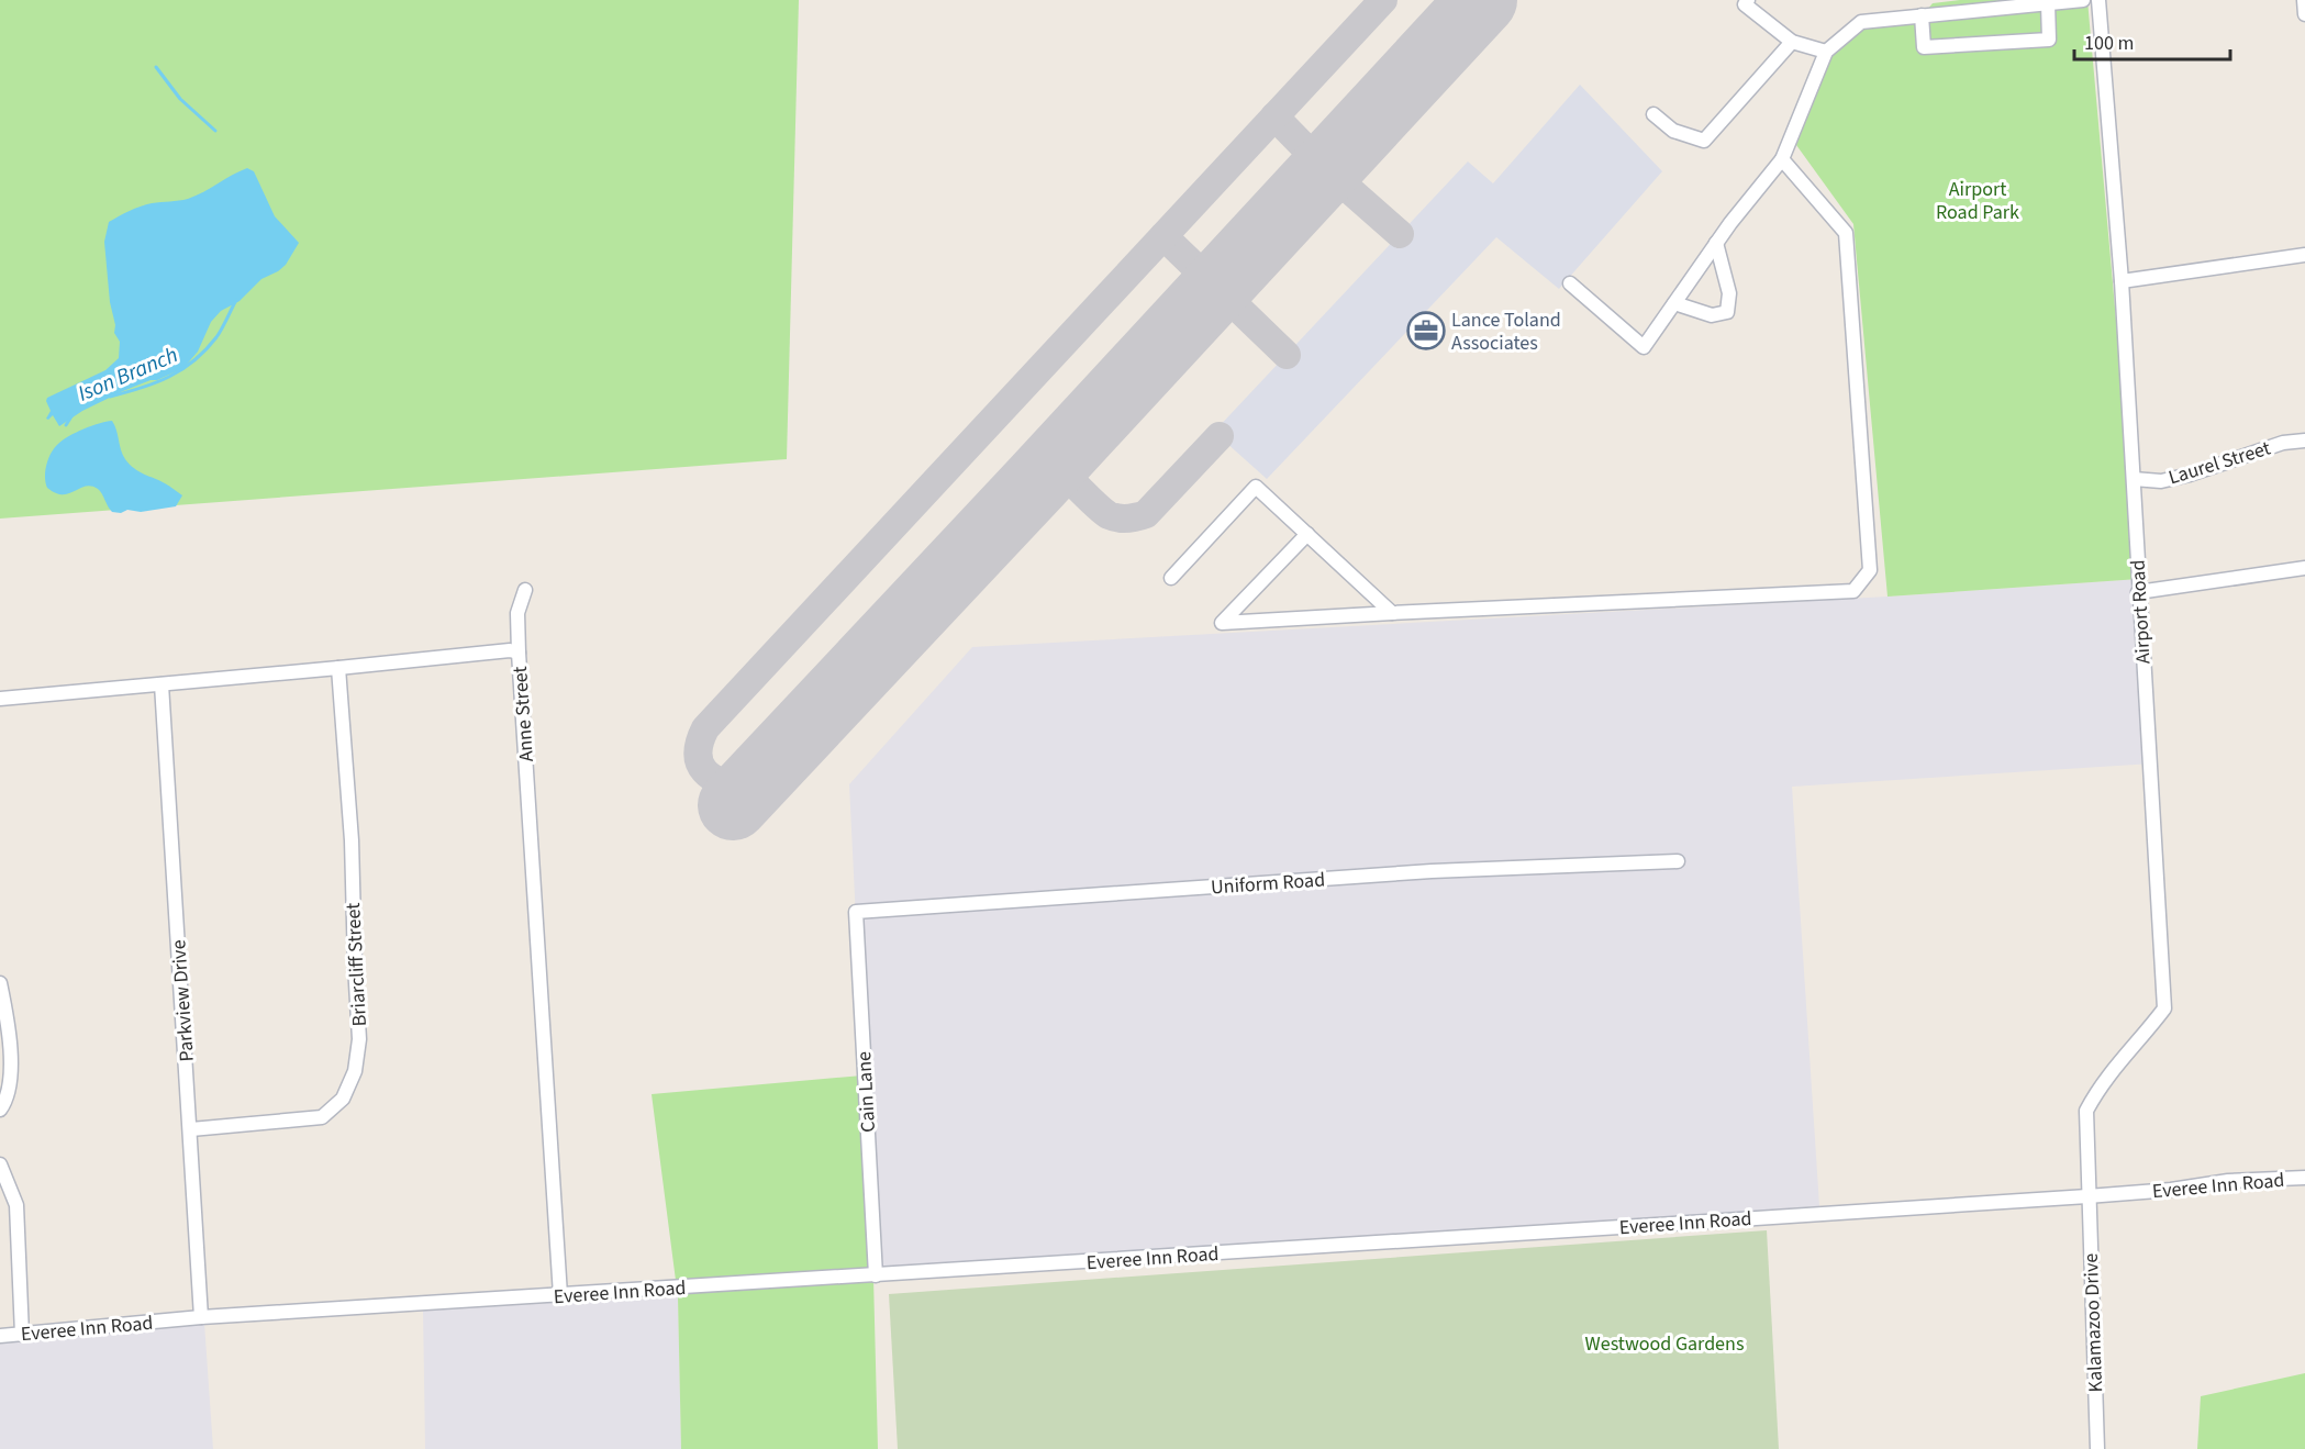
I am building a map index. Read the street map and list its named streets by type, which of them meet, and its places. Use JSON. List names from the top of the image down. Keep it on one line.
{"streets":{"street":["Laurel Street","Airport Road","Anne Street","Uniform Road","Briarcliff Street","Parkview Drive","Cain Lane","Everee Inn Road","Kalamazoo Drive"]},"crossings":[["Laurel Street","Airport Road"],["Airport Road","Everee Inn Road"],["Airport Road","Kalamazoo Drive"],["Anne Street","Briarcliff Street"],["Anne Street","Parkview Drive"],["Anne Street","Everee Inn Road"],["Uniform Road","Cain Lane"],["Briarcliff Street","Parkview Drive"],["Parkview Drive","Everee Inn Road"],["Cain Lane","Everee Inn Road"],["Everee Inn Road","Kalamazoo Drive"]],"water":["Ison Branch"],"parks":["Airport Road Park","Westwood Gardens"],"places":{"office":["Lance Toland Associates"]},"scale_bar":"100 m"}
